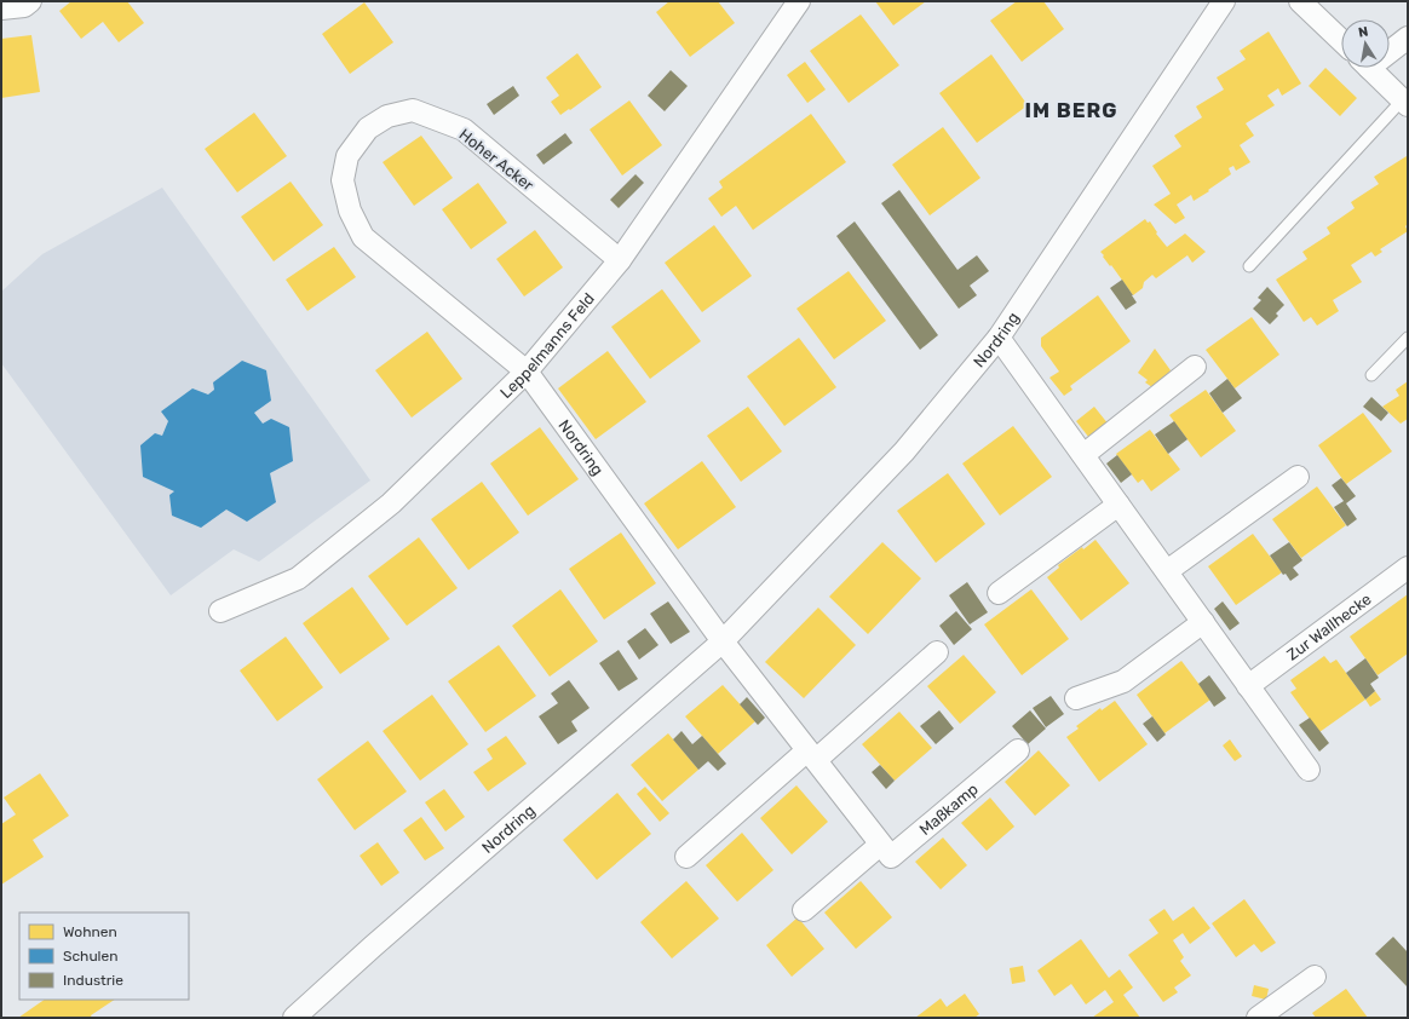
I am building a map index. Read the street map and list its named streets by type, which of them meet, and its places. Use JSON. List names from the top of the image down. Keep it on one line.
{"streets":{"street":["Hoher Acker","Nordring","Leppelmanns Feld","Zur Wallhecke","Maßkamp"]},"crossings":[["Hoher Acker","Nordring"],["Hoher Acker","Leppelmanns Feld"],["Nordring","Leppelmanns Feld"]],"districts":["IM BERG"],"legend":["Wohnen","Schulen","Industrie"],"north":"top"}
